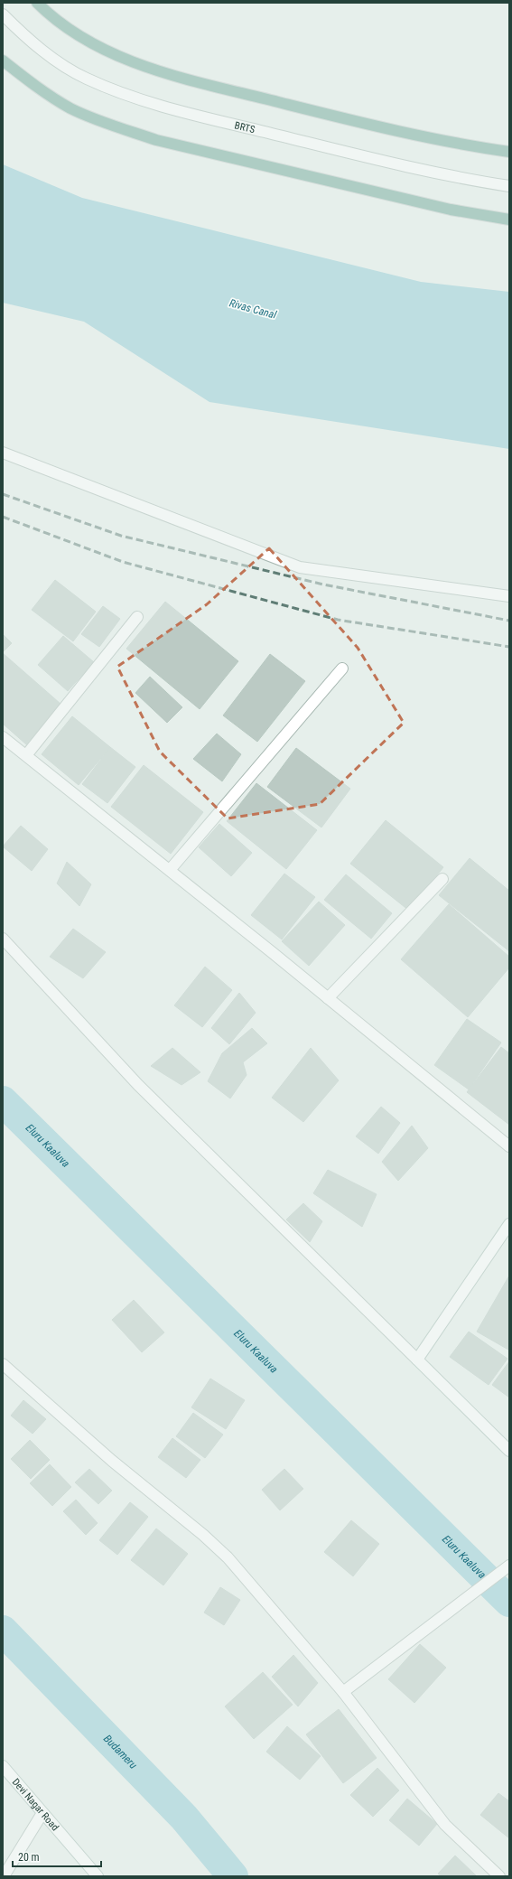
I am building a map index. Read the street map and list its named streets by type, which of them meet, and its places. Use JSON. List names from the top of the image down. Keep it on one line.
{"streets":{"street":["BRTS","Devi Nagar Road"]},"water":["Rivas Canal","Eluru Kaaluva","Budameru"],"scale_bar":"20 m"}
